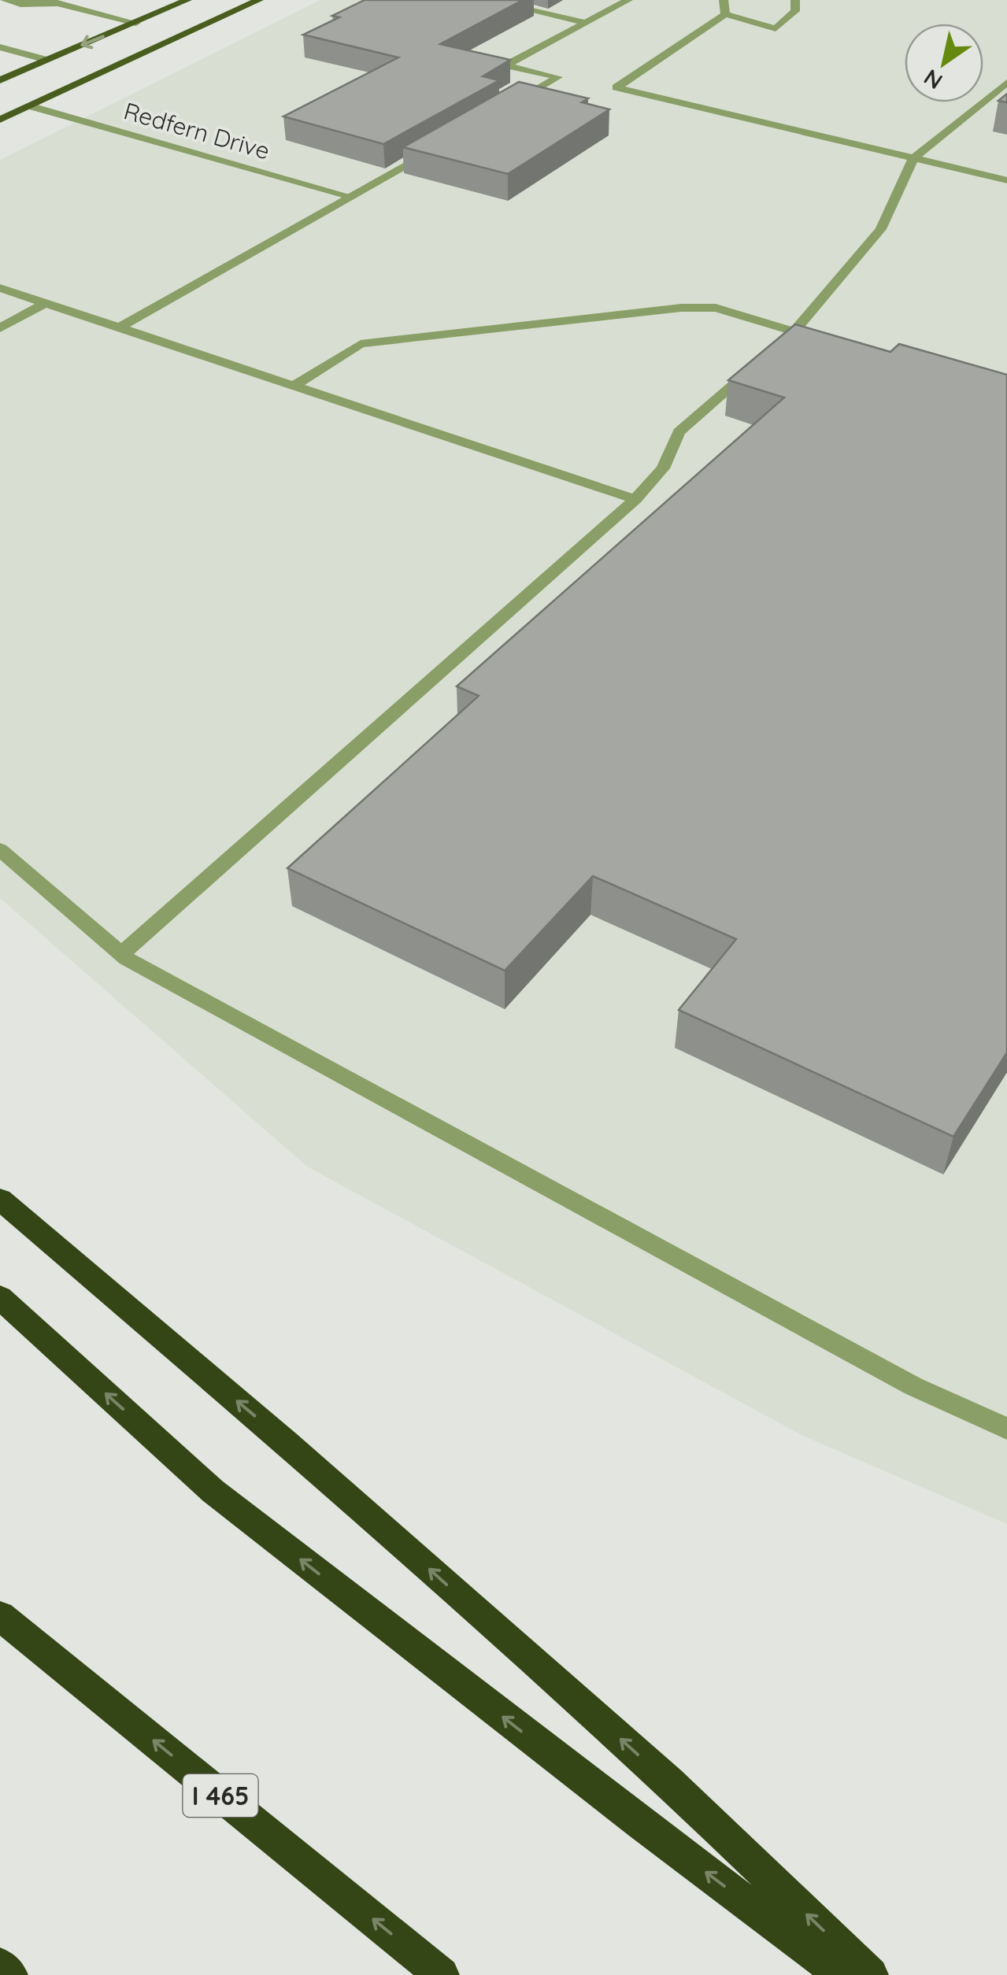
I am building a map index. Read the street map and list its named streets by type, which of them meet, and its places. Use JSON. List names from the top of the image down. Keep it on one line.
{"streets":{"highway":["I 465"],"street":["Redfern Drive"]},"north":"bottom left"}
